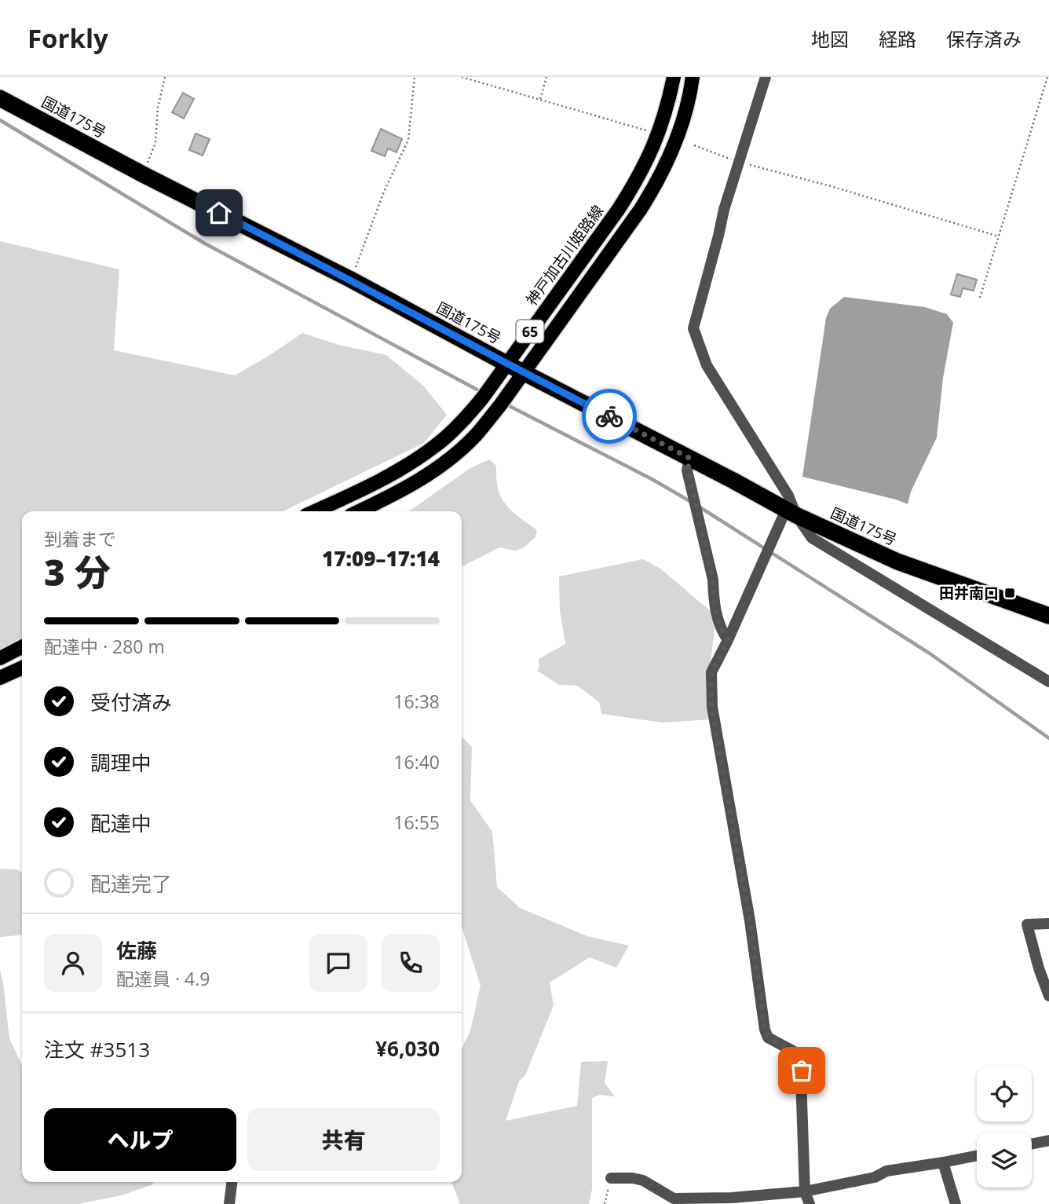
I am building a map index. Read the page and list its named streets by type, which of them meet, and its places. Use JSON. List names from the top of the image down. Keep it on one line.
{"streets":{"highway":["国道175号"],"main road":["神戸加古川姫路線","65"]},"crossings":[["国道175号","神戸加古川姫路線"],["国道175号","65"]],"places":{"transit":["田井南口"]},"page":{"header":"Forkly","nav":["地図","経路","保存済み"],"heading":["3 分","到着まで","17:09–17:14"],"panel":["佐藤","配達員 · 4.9","注文 #3513","¥6,030"],"bar":"配達中 · 280 m","list":[["受付済み","16:38"],["調理中","16:40"],["配達中","16:55"],"配達完了"],"buttons":["ヘルプ","共有"]}}
